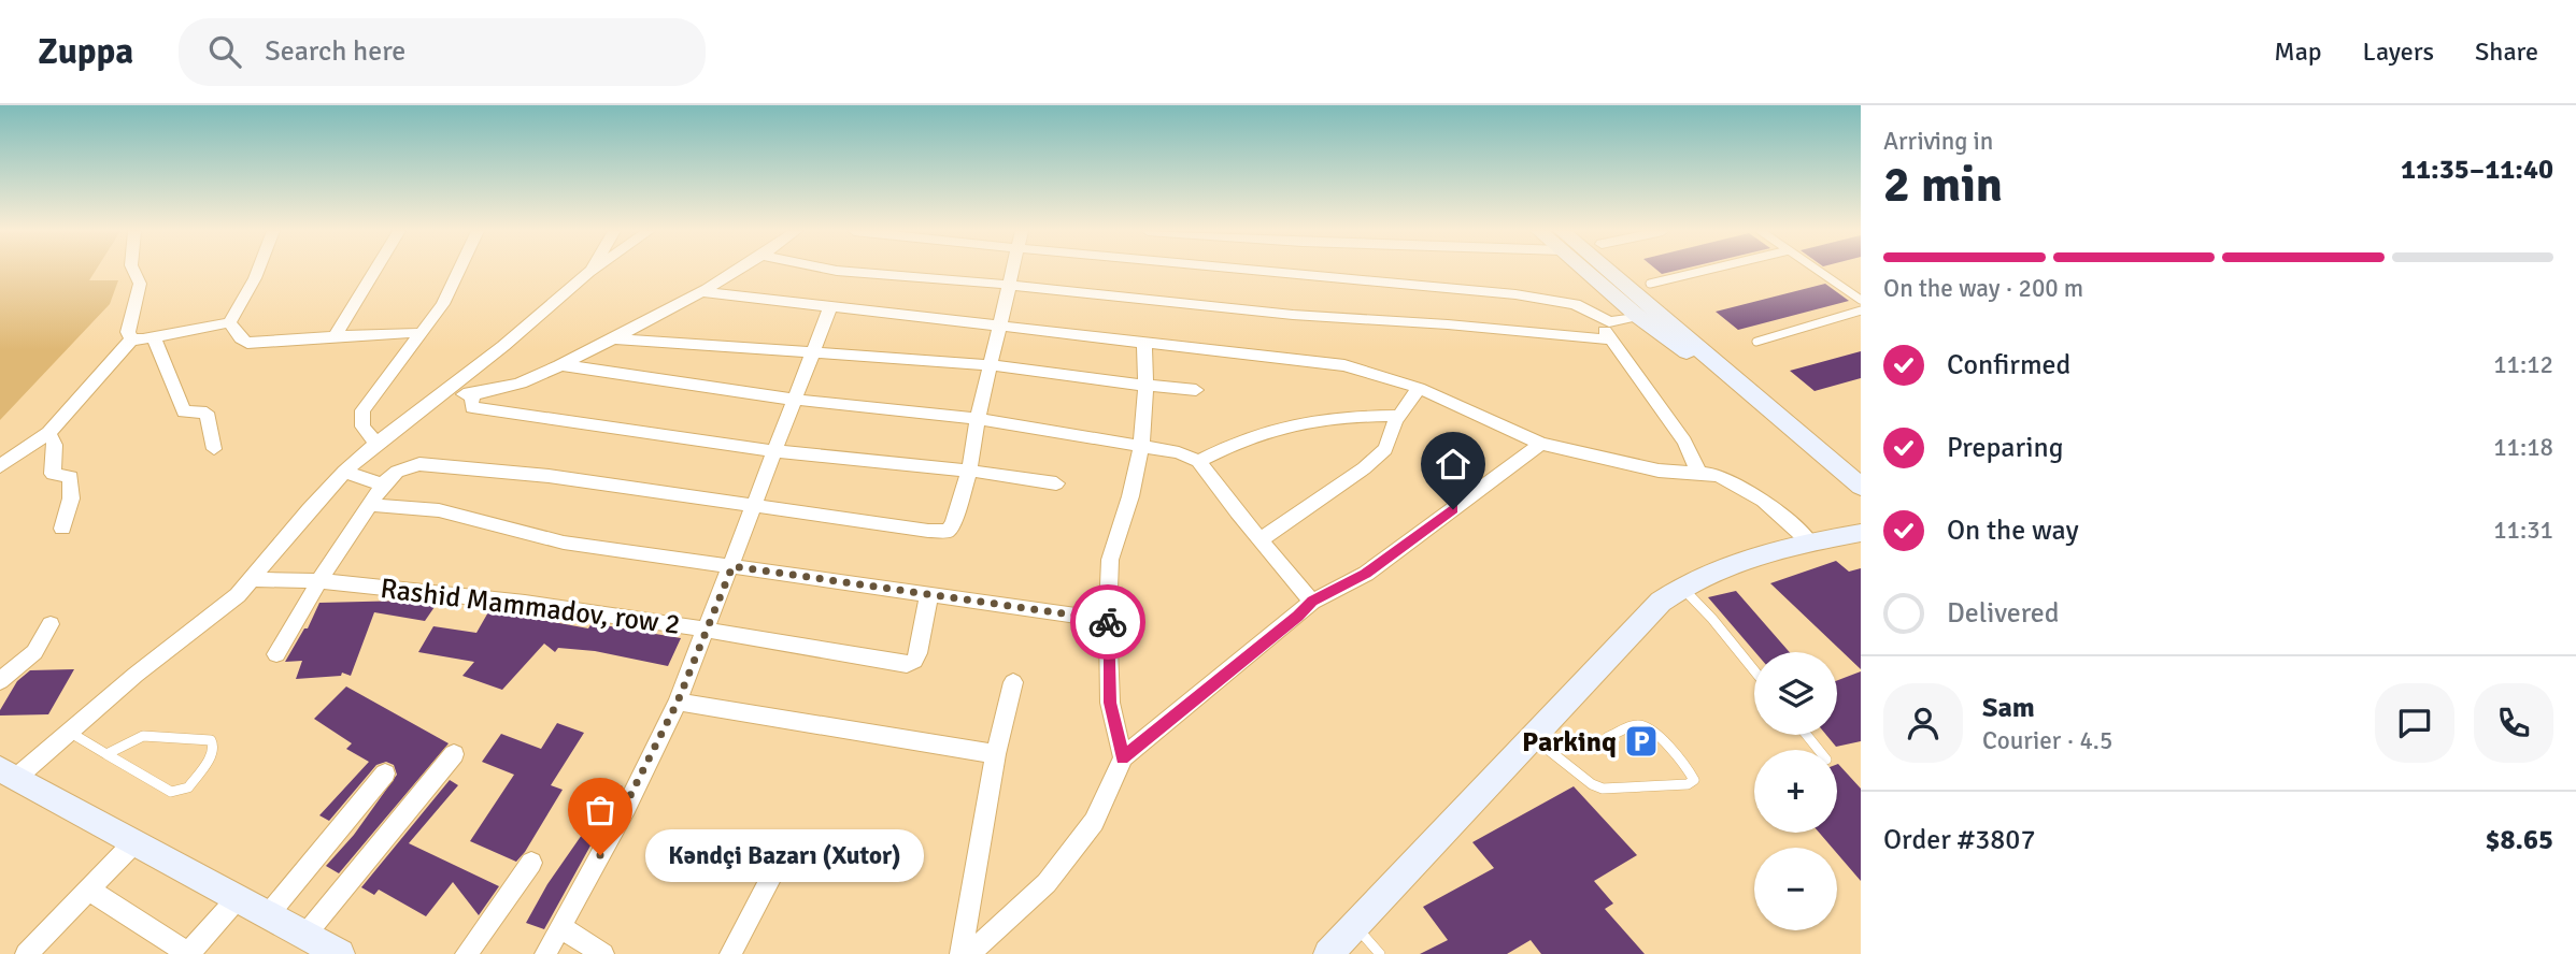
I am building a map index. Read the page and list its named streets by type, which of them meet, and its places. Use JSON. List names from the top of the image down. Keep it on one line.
{"streets":{"street":["Rashid Mammadov, row 2"]},"places":{"parking":["Parkinq"],"other":["Kəndçi Bazarı (Xutor)"]},"page":{"header":"Zuppa","search":"Search here","nav":["Map","Layers","Share"],"heading":["2 min","Arriving in","11:35–11:40"],"panel":["Sam","Courier · 4.5","Order #3807","$8.65"],"bar":"On the way · 200 m","list":[["Confirmed","11:12"],["Preparing","11:18"],["On the way","11:31"],"Delivered"],"map_buttons":["+","−"],"bubble":"Kəndçi Bazarı (Xutor)"}}
